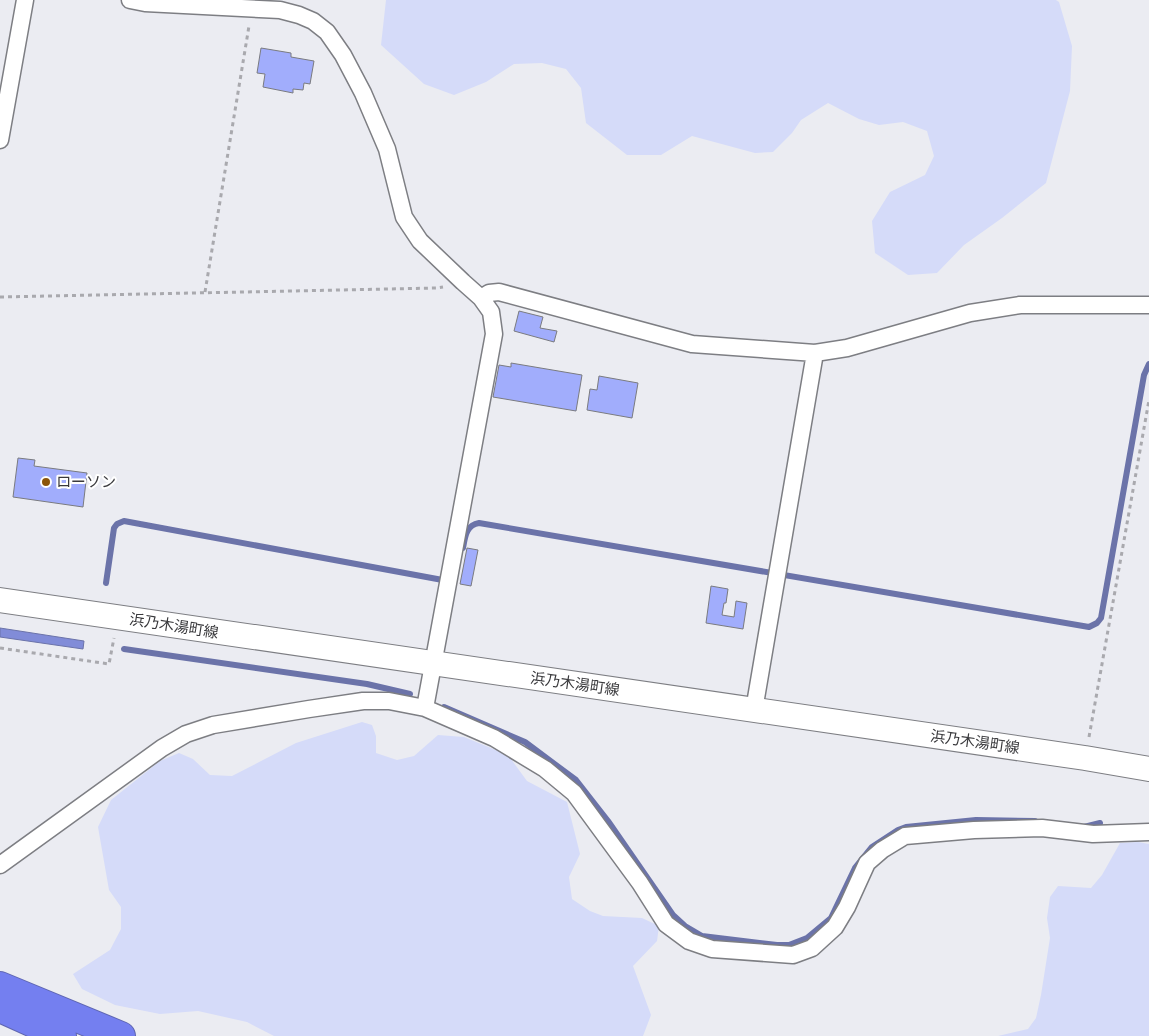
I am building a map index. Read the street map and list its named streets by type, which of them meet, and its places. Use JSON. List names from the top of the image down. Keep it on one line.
{"streets":{"main road":["浜乃木湯町線"]},"places":["ローソン"]}
